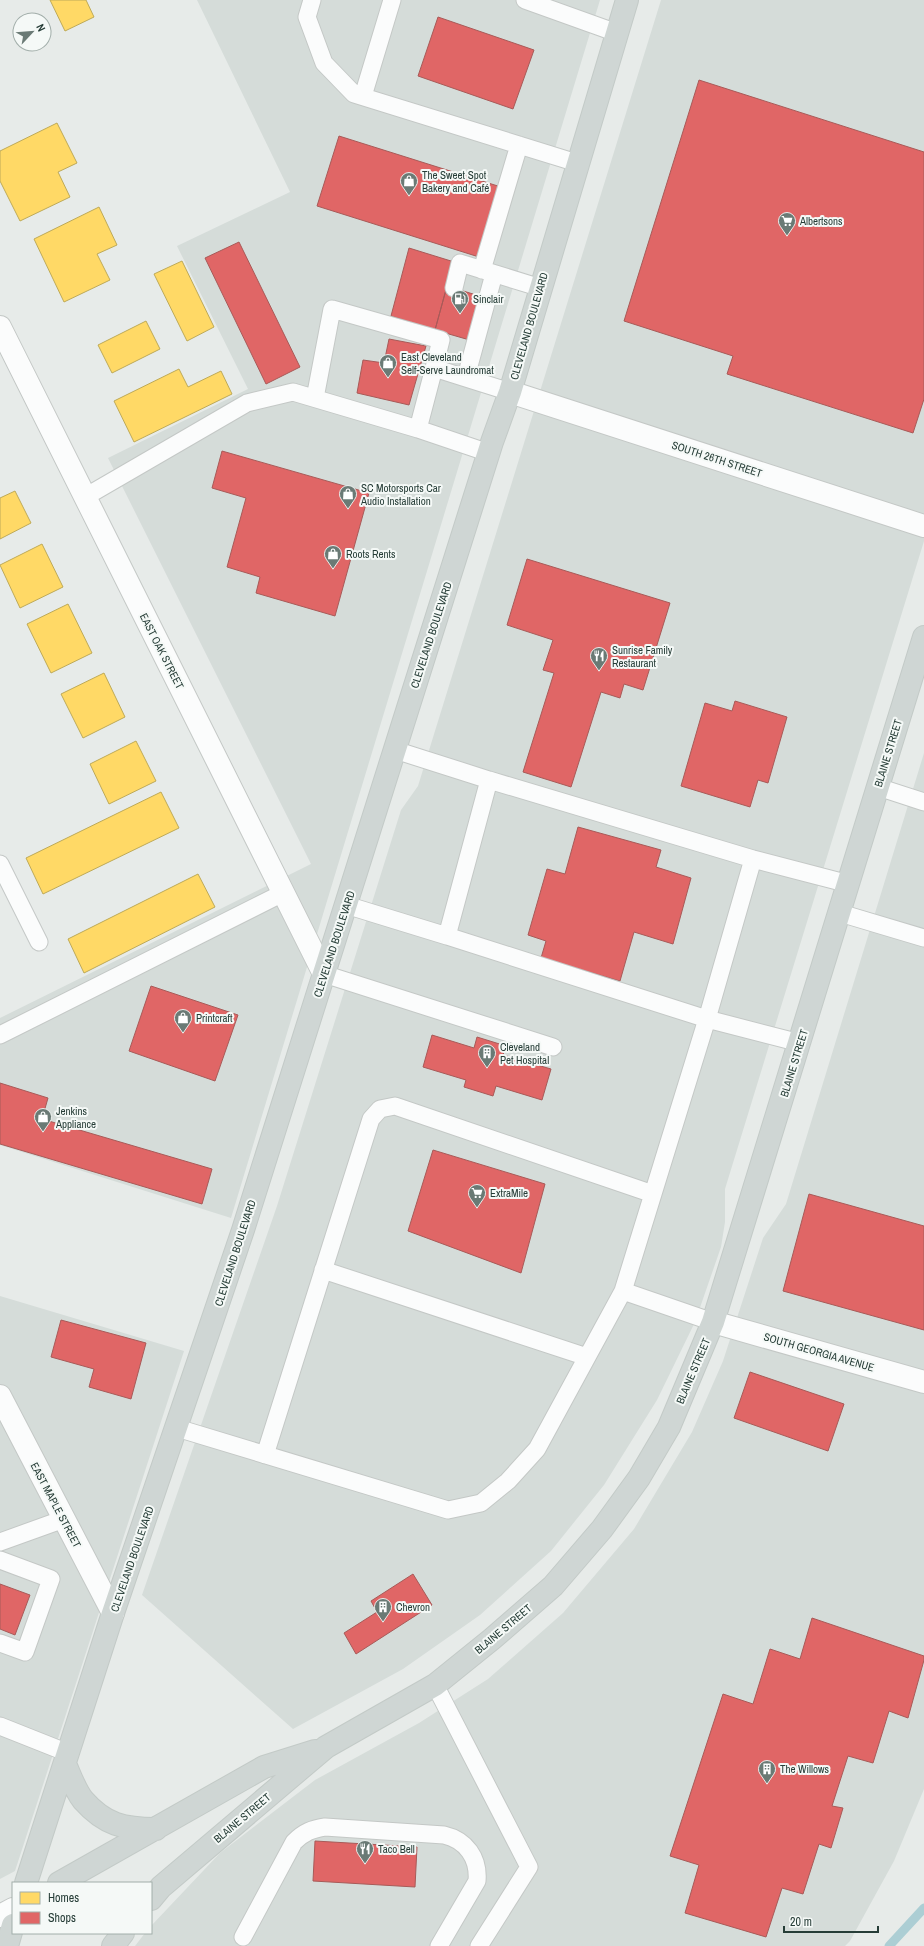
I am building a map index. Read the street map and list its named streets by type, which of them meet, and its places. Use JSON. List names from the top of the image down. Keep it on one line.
{"streets":{"main road":["CLEVELAND BOULEVARD","BLAINE STREET"],"street":["SOUTH 26TH STREET","EAST OAK STREET","SOUTH GEORGIA AVENUE","EAST MAPLE STREET"]},"crossings":[["CLEVELAND BOULEVARD","SOUTH 26TH STREET"],["CLEVELAND BOULEVARD","EAST OAK STREET"],["CLEVELAND BOULEVARD","EAST MAPLE STREET"],["BLAINE STREET","SOUTH GEORGIA AVENUE"]],"places":{"shop":["The Sweet Spot Bakery and Café","East Cleveland Self-Serve Laundromat","SC Motorsports Car Audio Installation","Roots Rents","Printcraft","Jenkins Appliance"],"supermarket":["Albertsons","ExtraMile"],"fuel station":["Sinclair"],"restaurant":["Sunrise Family Restaurant","Taco Bell"],"building":["Cleveland Pet Hospital","Chevron","The Willows"]},"legend":["Homes","Shops"],"scale_bar":"20 m","north":"top right"}
